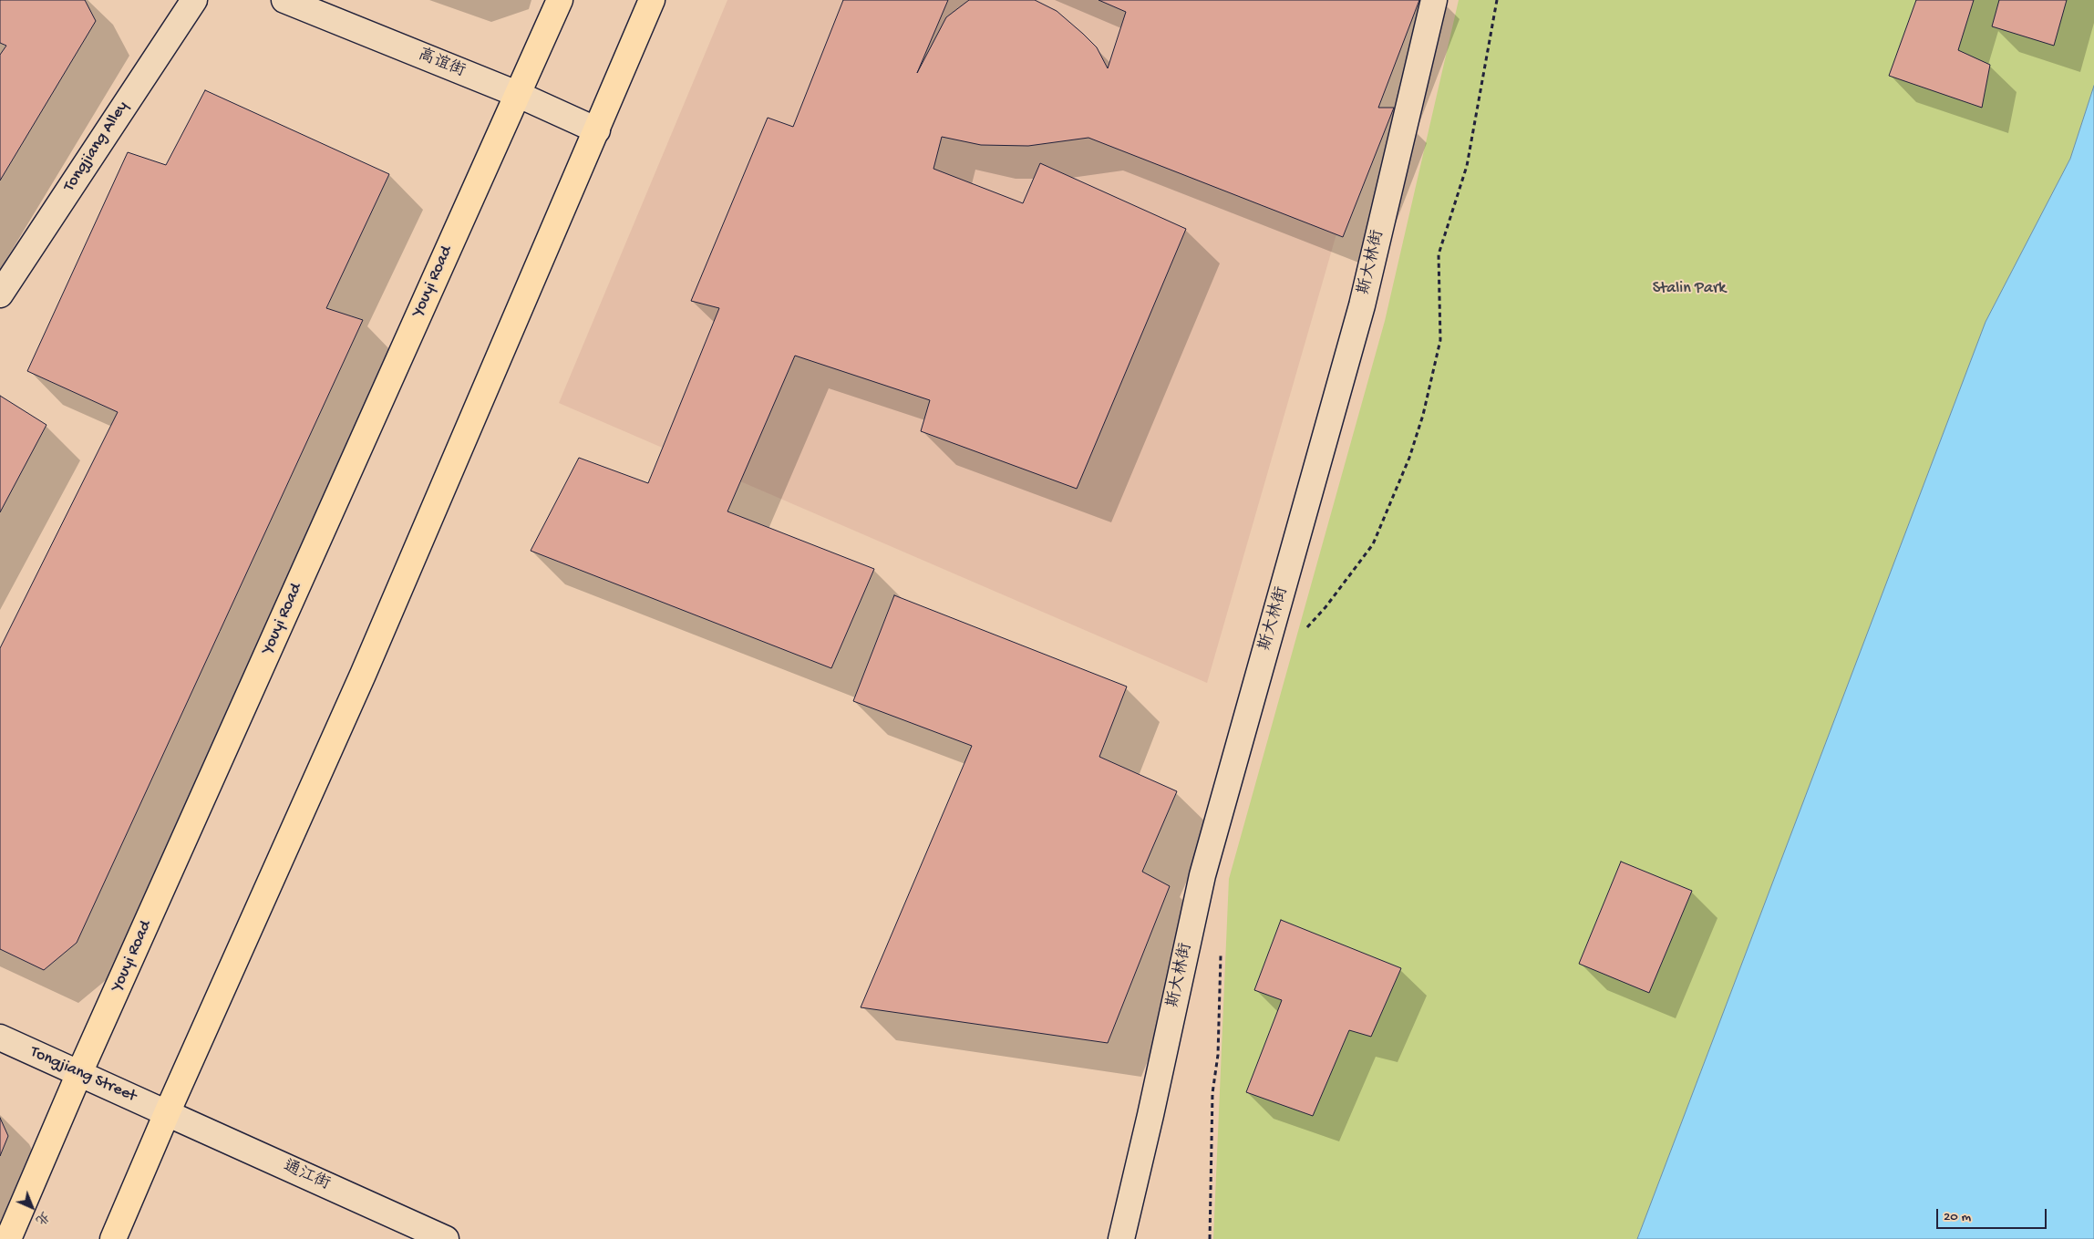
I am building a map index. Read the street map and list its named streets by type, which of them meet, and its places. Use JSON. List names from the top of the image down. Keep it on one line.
{"streets":{"highway":["Youyi Road"],"street":["高谊街","Tongjiang Alley","斯大林街","Tongjiang Street","通江街"]},"crossings":[["高谊街","Youyi Road"],["Youyi Road","Tongjiang Street"],["Tongjiang Street","通江街"]],"parks":["Stalin Park"],"scale_bar":"20 m","north":"bottom right"}
